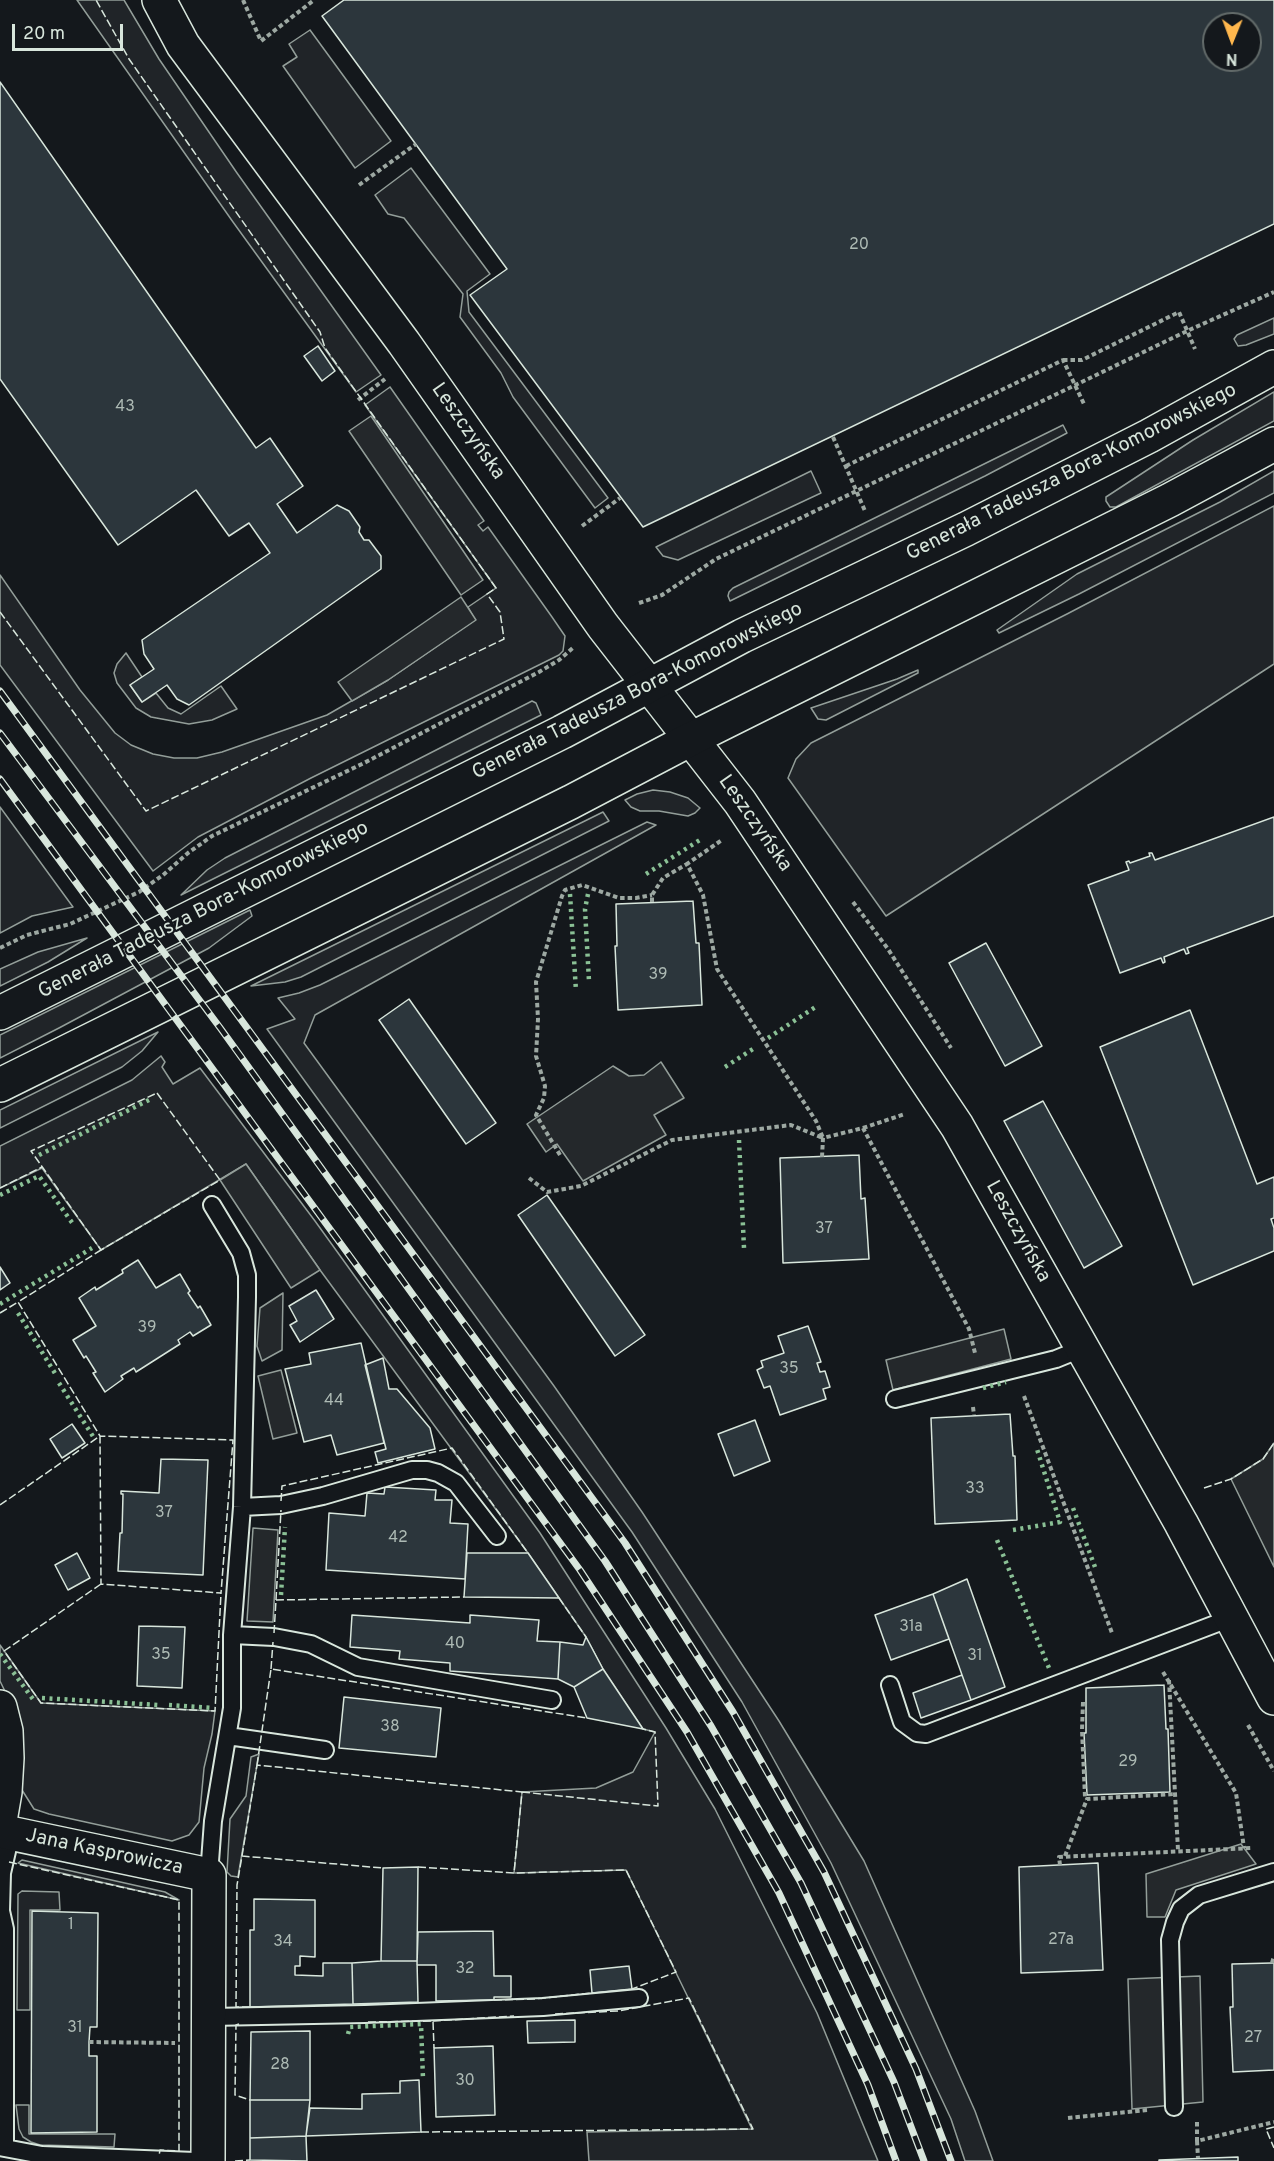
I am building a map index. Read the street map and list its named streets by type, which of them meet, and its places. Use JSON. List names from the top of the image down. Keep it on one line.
{"streets":{"main road":["Leszczyńska","Generała Tadeusza Bora-Komorowskiego","Jana Kasprowicza"]},"crossings":[["Leszczyńska","Generała Tadeusza Bora-Komorowskiego"]],"house_numbers":["20","43","39","37","39","35","44","33","37","42","31a","40","35","31","38","29","1","27a","34","32","31","27","28","30"],"scale_bar":"20 m","north":"bottom"}
